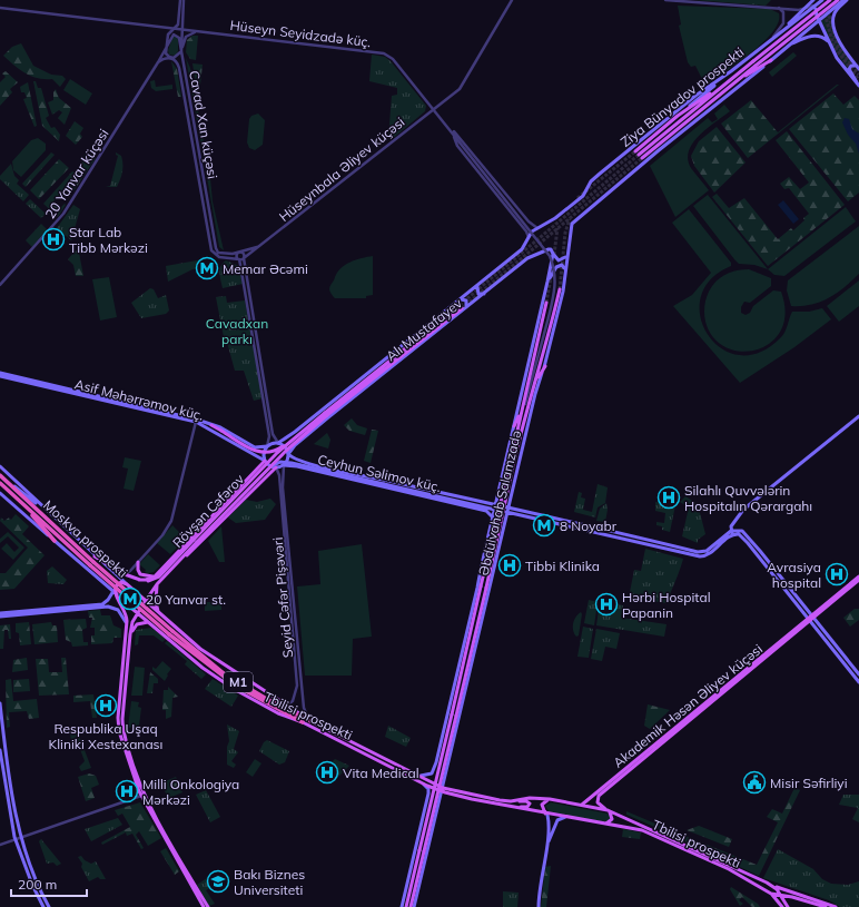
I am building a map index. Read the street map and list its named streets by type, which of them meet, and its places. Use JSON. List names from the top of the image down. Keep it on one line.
{"streets":{"highway":["Moskva prospekti","M1"],"main road":["Ziya Bünyadov prospekti","Alı Mustafayev","Asif Məhərrəmov küç.","Ceyhun Səlimov küç.","Əbdülvahab Salamzadə","Rövşən Cəfərov","Akademik Həsən Əliyev küçəsi","Tbilisi prospekti"],"street":["Hüseyn Seyidzadə küç.","Cavad Xan küçəsi","Hüseynbala Əliyev küçəsi","20 Yanvar küçəsi","Seyid Cəfər Pişəvəri"]},"crossings":[["Hüseyn Seyidzadə küç.","Cavad Xan küçəsi"],["Hüseyn Seyidzadə küç.","Hüseynbala Əliyev küçəsi"],["Ziya Bünyadov prospekti","Alı Mustafayev"],["Ziya Bünyadov prospekti","Əbdülvahab Salamzadə"],["Cavad Xan küçəsi","20 Yanvar küçəsi"],["Alı Mustafayev","Asif Məhərrəmov küç."],["Alı Mustafayev","Ceyhun Səlimov küç."],["Alı Mustafayev","Rövşən Cəfərov"],["Alı Mustafayev","Seyid Cəfər Pişəvəri"],["Asif Məhərrəmov küç.","Ceyhun Səlimov küç."],["Asif Məhərrəmov küç.","Seyid Cəfər Pişəvəri"],["Ceyhun Səlimov küç.","Əbdülvahab Salamzadə"],["Ceyhun Səlimov küç.","Rövşən Cəfərov"],["Ceyhun Səlimov küç.","Seyid Cəfər Pişəvəri"],["Əbdülvahab Salamzadə","Tbilisi prospekti"],["Rövşən Cəfərov","Tbilisi prospekti"],["Moskva prospekti","Seyid Cəfər Pişəvəri"],["Moskva prospekti","Tbilisi prospekti"],["Seyid Cəfər Pişəvəri","Tbilisi prospekti"],["Akademik Həsən Əliyev küçəsi","Tbilisi prospekti"]],"parks":["Cavadxan parkı"],"places":{"hospital":["Star Lab Tibb Mәrkәzi","Silahlı Quvvələrin Hospitalın Qərargahı","Tibbi Klinika","Avrasiya hospital","Hərbi Hospital Papanin","Respublika Uşaq Kliniki Xestexanası","Vita Medical","Milli Onkologiya Mərkəzi"],"metro station":["Memar Əcəmi","8 Noyabr","20 Yanvar st."],"public building":["Misir Səfirliyi"],"school or university":["Bakı Biznes Universiteti"]},"scale_bar":"200 m"}
